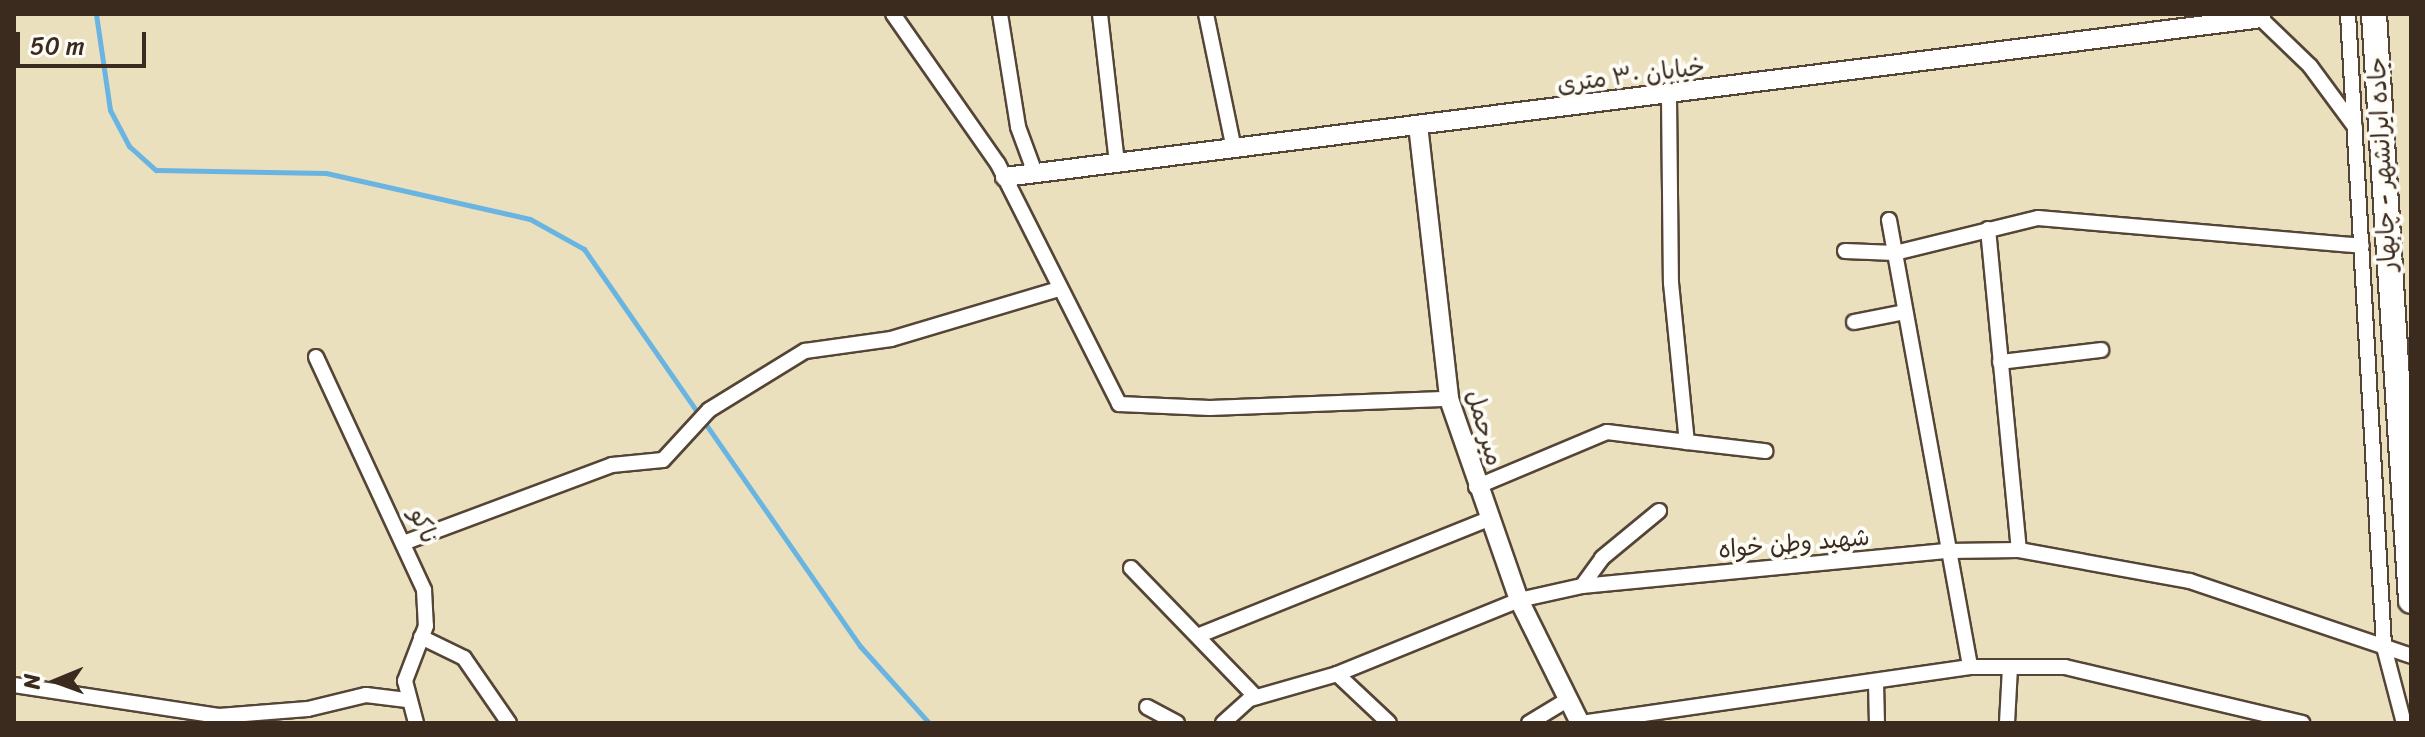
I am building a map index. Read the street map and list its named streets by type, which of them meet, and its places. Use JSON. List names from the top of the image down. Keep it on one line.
{"streets":{"highway":["جاده ایرانشهر - چابهار"],"street":["خیابان ۳۰ متری","میرحمل","ناکو","شهید وطن خواه"]},"crossings":[["خیابان ۳۰ متری","میرحمل"],["میرحمل","شهید وطن خواه"]],"scale_bar":"50 m","north":"left"}
